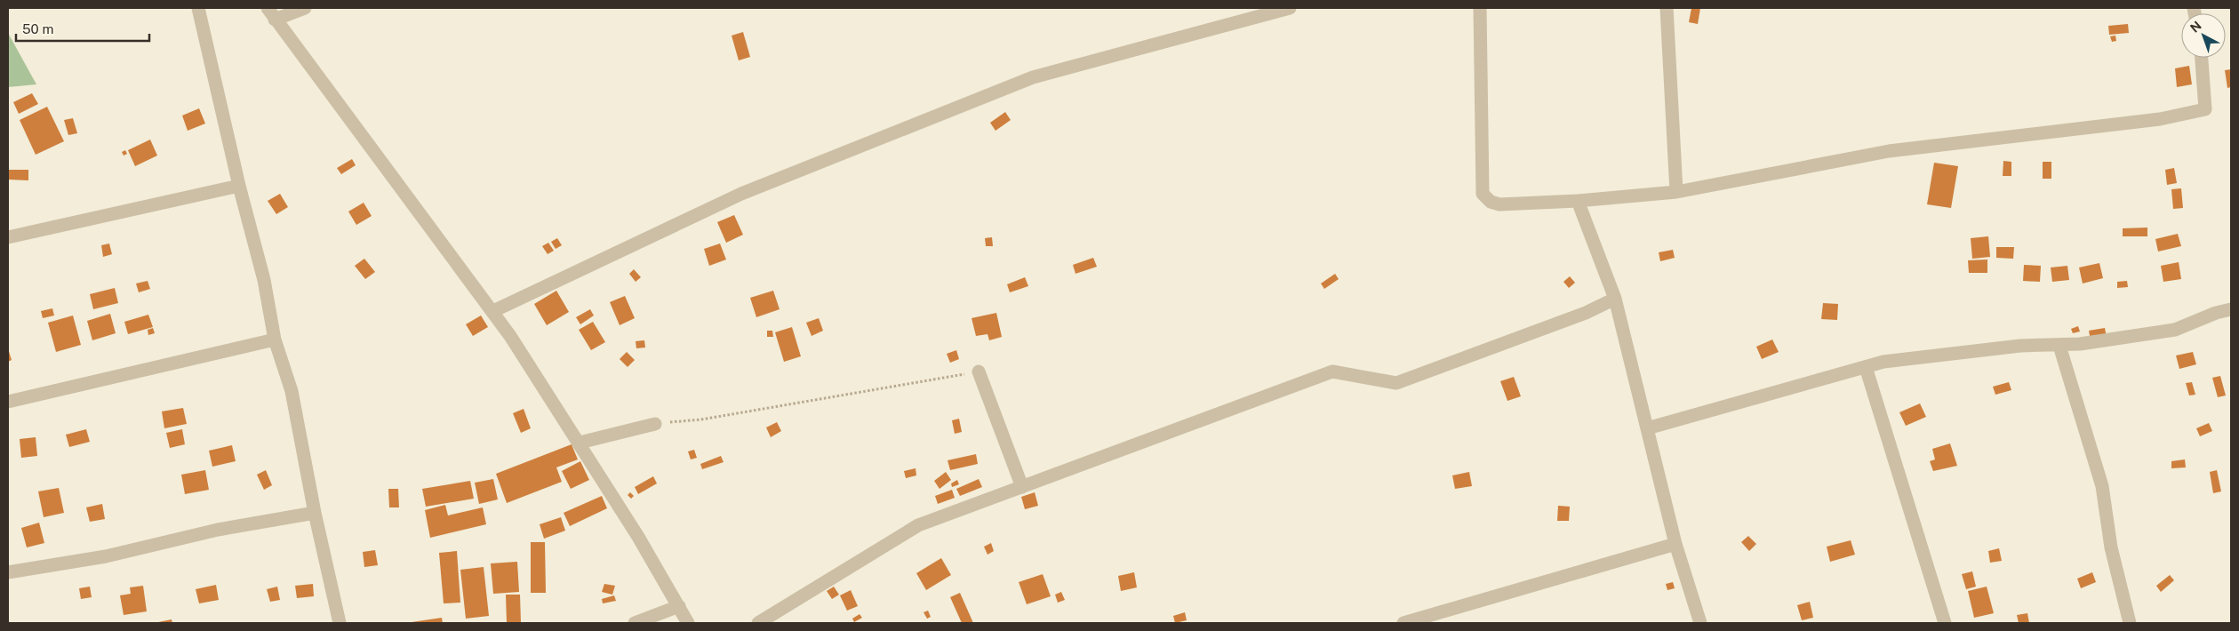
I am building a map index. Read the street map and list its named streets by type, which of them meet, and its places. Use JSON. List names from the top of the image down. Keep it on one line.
{"scale_bar":"50 m","north":"top left"}
